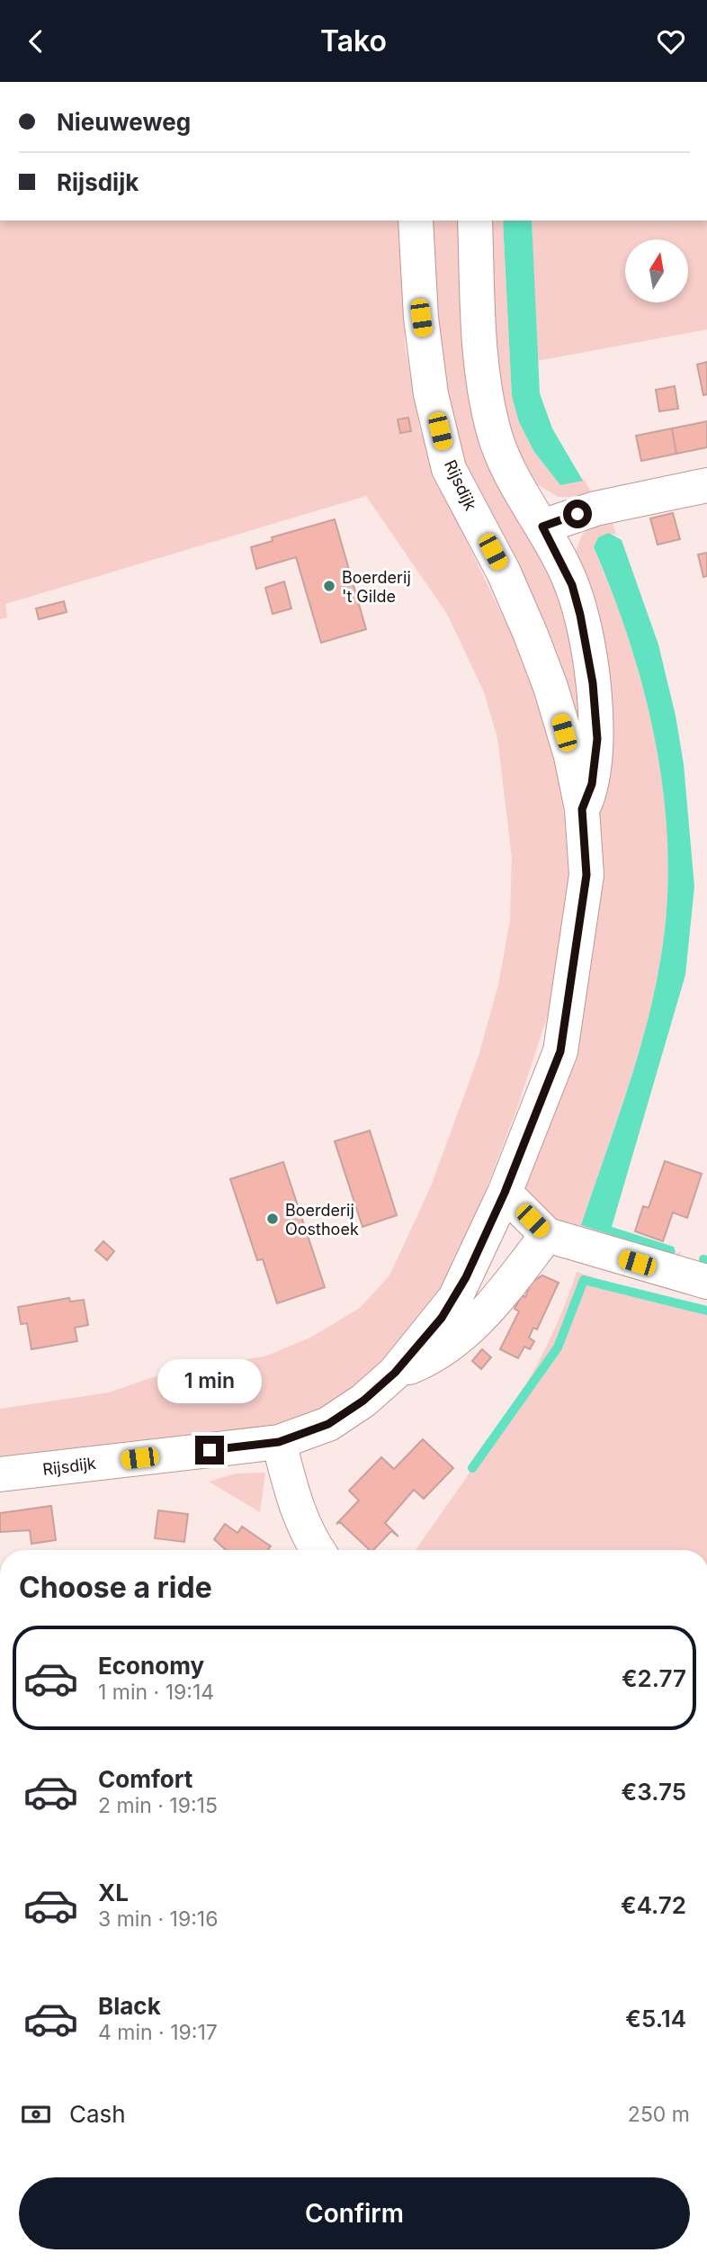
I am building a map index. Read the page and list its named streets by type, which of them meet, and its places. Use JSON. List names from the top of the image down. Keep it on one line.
{"streets":{"street":["Rijsdijk"]},"places":["Boerderij 't Gilde","Boerderij Oosthoek"],"north":"top","page":{"header":"Tako","banner":["Nieuweweg","Rijsdijk"],"bubble":"1 min","heading":"Choose a ride","list":[{"name":"Economy","note":"1 min · 19:14","value":"€2.77"},{"name":"Comfort","note":"2 min · 19:15","value":"€3.75"},{"name":"XL","note":"3 min · 19:16","value":"€4.72"},{"name":"Black","note":"4 min · 19:17","value":"€5.14"}],"pay":["Cash","250 m"],"buttons":"Confirm"}}
